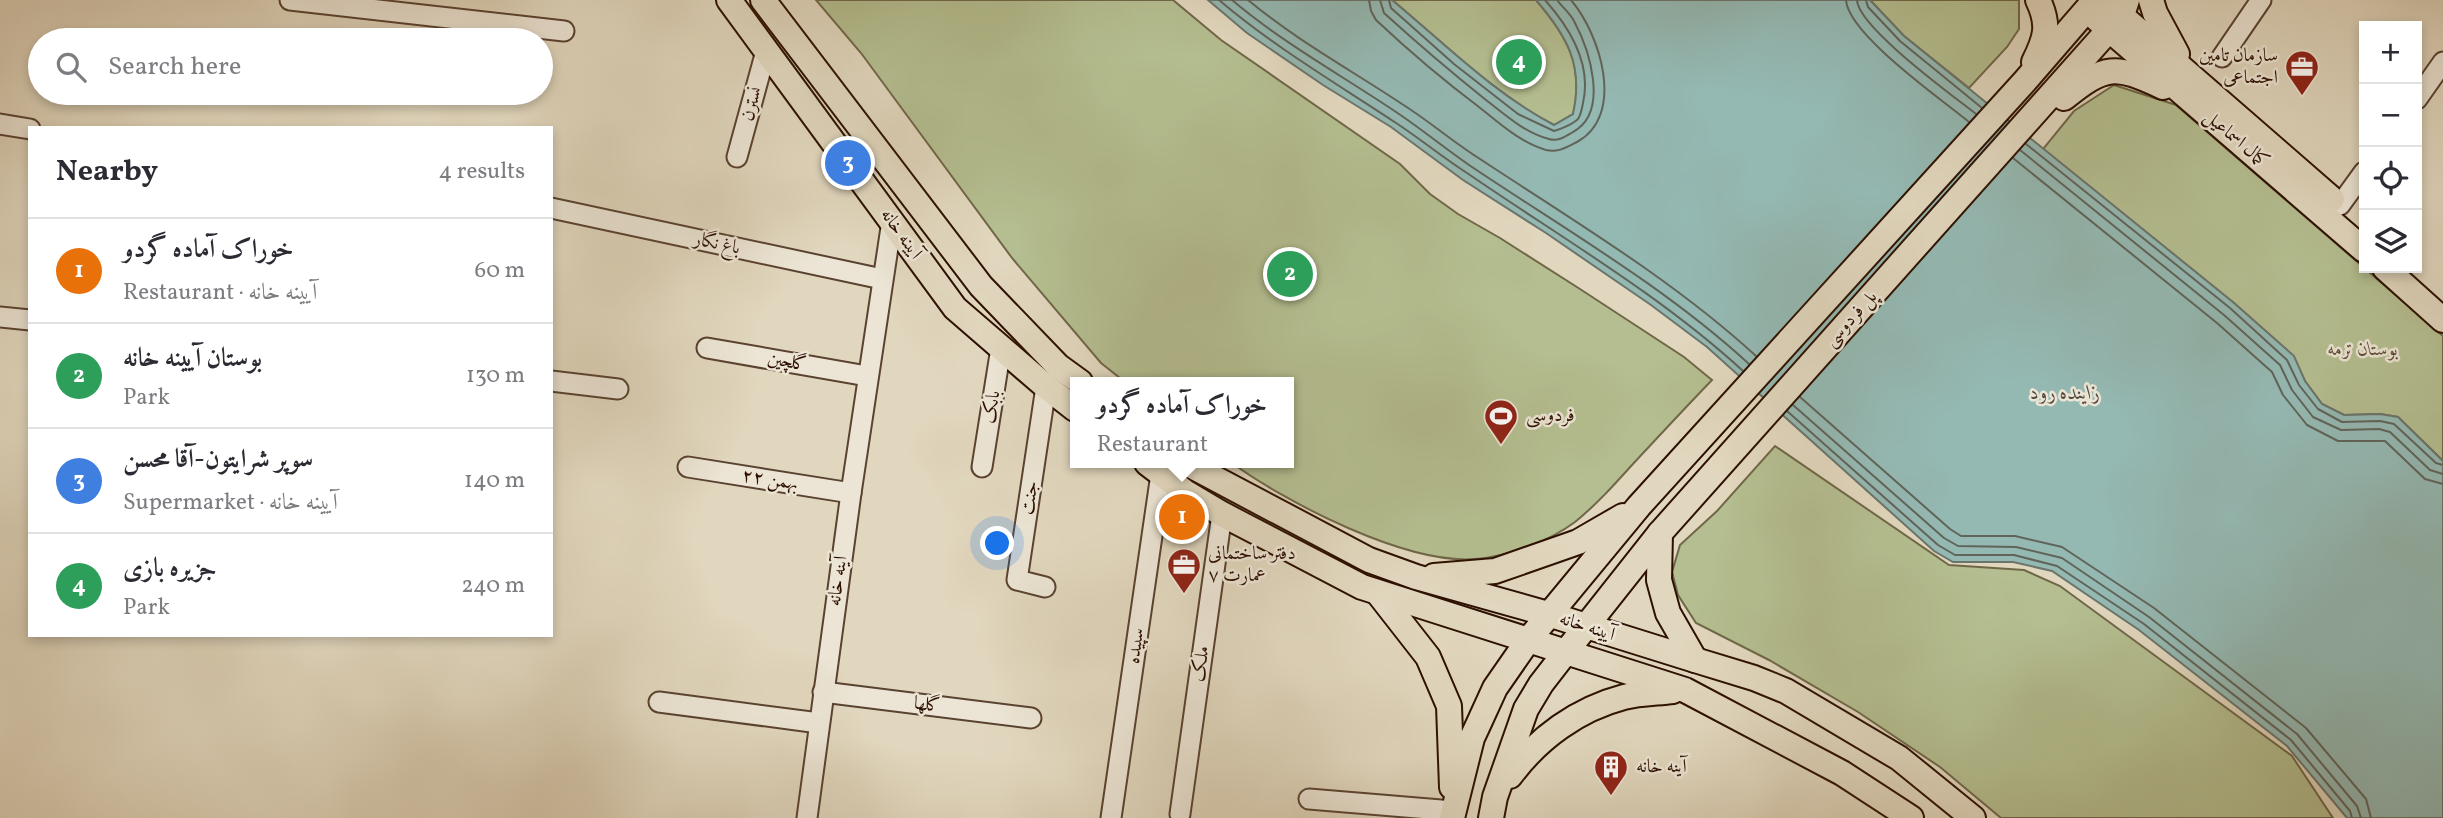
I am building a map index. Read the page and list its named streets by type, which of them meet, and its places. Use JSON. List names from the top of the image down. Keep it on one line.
{"streets":{"main road":["کمال اسماعیل","آیینه خانه","پل فردوسی"],"street":["نسترن","باغ نگار","گلچین","بابک","۲۲ بهمن","جنت","آینه خانه","سپیده","ملک","گلها"]},"crossings":[["نسترن","آیینه خانه"],["کمال اسماعیل","پل فردوسی"],["آیینه خانه","پل فردوسی"],["آیینه خانه","بابک"],["آیینه خانه","جنت"],["آیینه خانه","آینه خانه"],["آیینه خانه","سپیده"],["آیینه خانه","ملک"],["باغ نگار","آینه خانه"],["گلچین","آینه خانه"],["۲۲ بهمن","آینه خانه"],["آینه خانه","گلها"]],"water":["زاینده رود"],"parks":["بوستان ترمه"],"places":{"office":["سازمان تامین اجتماعی","دفتر ساختمانی عمارت ۷"],"sports":["فردوسی"],"building":["آینه خانه"]},"page":{"map_buttons":["+","−"],"search":"Search here","pins":["4","3","2","1"],"heading":["Nearby","4 results"],"list":[{"mark":"1","name":"خوراک آماده گردو","note":"Restaurant · آیینه خانه","value":"60 m"},{"mark":"2","name":"بوستان آیینه خانه","note":"Park","value":"130 m"},{"mark":"3","name":"سوپر شرایتون-آقا محسن","note":"Supermarket · آیینه خانه","value":"140 m"},{"mark":"4","name":"جزیره بازی","note":"Park","value":"240 m"}],"popup":["خوراک آماده گردو","Restaurant"]}}
